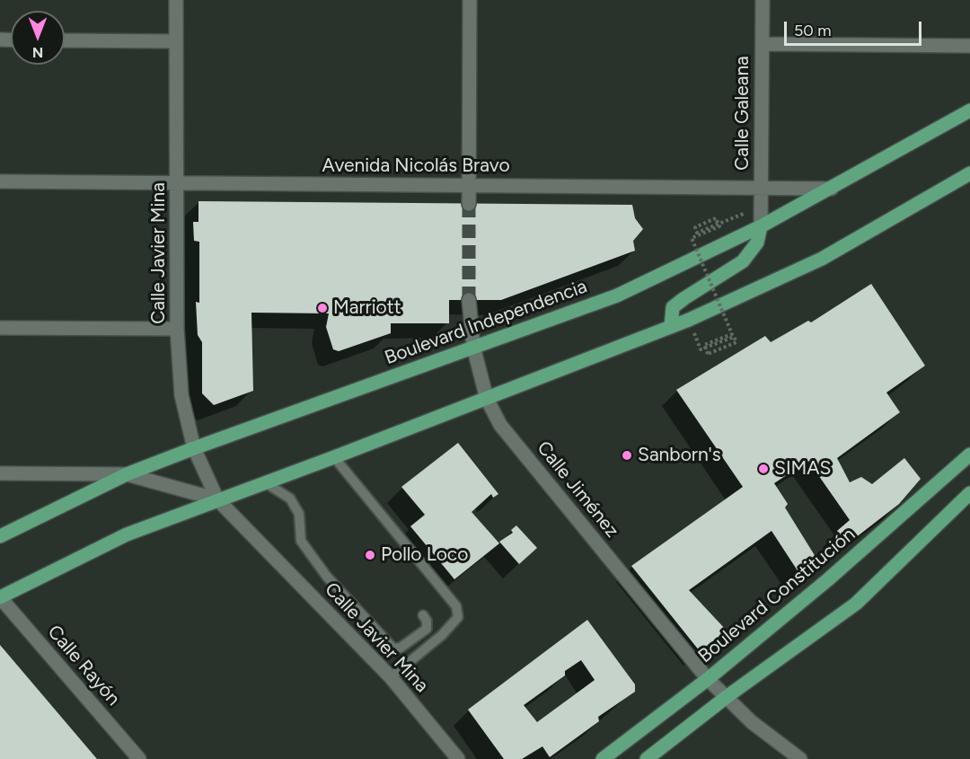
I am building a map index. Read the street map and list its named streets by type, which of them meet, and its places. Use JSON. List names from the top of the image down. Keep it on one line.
{"streets":{"main road":["Boulevard Independencia","Boulevard Constitución"],"street":["Calle Galeana","Avenida Nicolás Bravo","Calle Javier Mina","Calle Jiménez","Calle Rayón"]},"crossings":[["Calle Galeana","Avenida Nicolás Bravo"],["Calle Galeana","Boulevard Independencia"],["Avenida Nicolás Bravo","Calle Javier Mina"],["Avenida Nicolás Bravo","Boulevard Independencia"],["Calle Javier Mina","Boulevard Independencia"],["Boulevard Independencia","Calle Jiménez"],["Calle Jiménez","Boulevard Constitución"]],"places":["Marriott","Sanborn's","SIMAS","Pollo Loco"],"scale_bar":"50 m","north":"bottom"}
